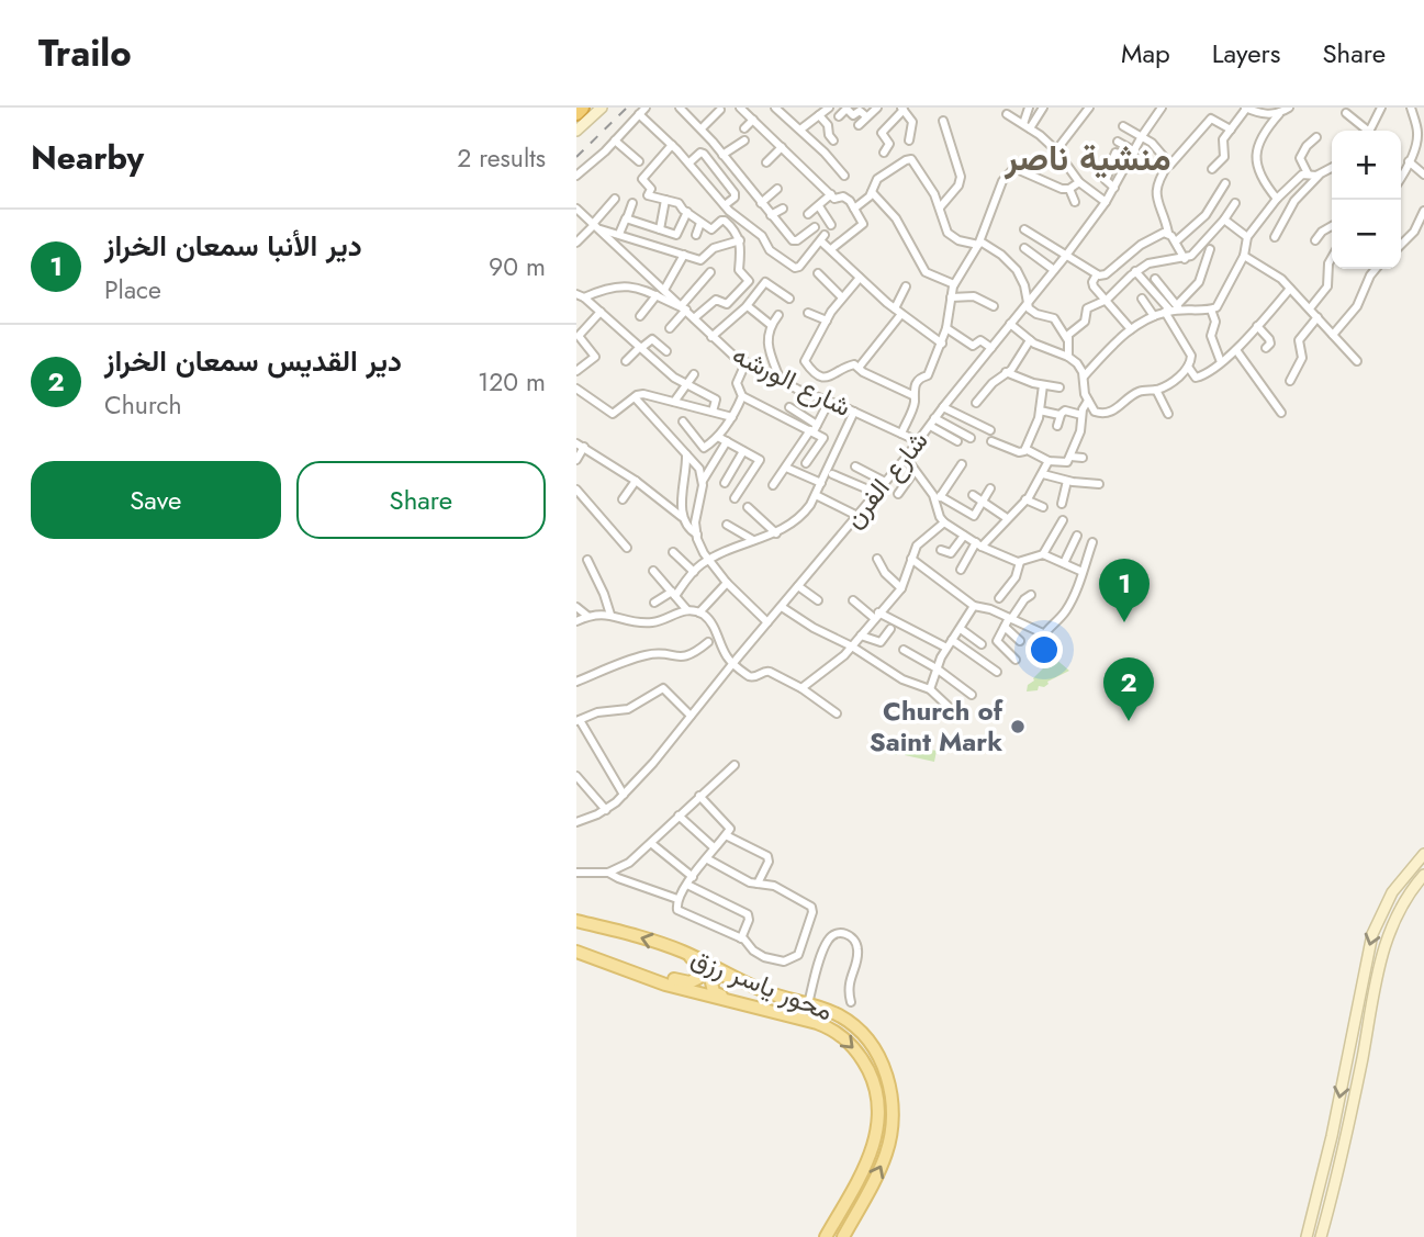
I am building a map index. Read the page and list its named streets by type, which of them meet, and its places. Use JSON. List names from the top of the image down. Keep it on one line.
{"streets":{"main road":["محور ياسر رزق"],"street":["شارع الورشه","شارع الفرن"]},"crossings":[["شارع الورشه","شارع الفرن"]],"districts":["منشية ناصر"],"places":["Church of Saint Mark"],"page":{"header":"Trailo","nav":["Map","Layers","Share"],"heading":["Nearby","2 results"],"map_buttons":["+","−"],"list":[{"mark":"1","name":"دير الأنبا سمعان الخراز","note":"Place","value":"90 m"},{"mark":"2","name":"دير القديس سمعان الخراز","note":"Church","value":"120 m"}],"buttons":["Save","Share"],"pins":["1","2"]}}
